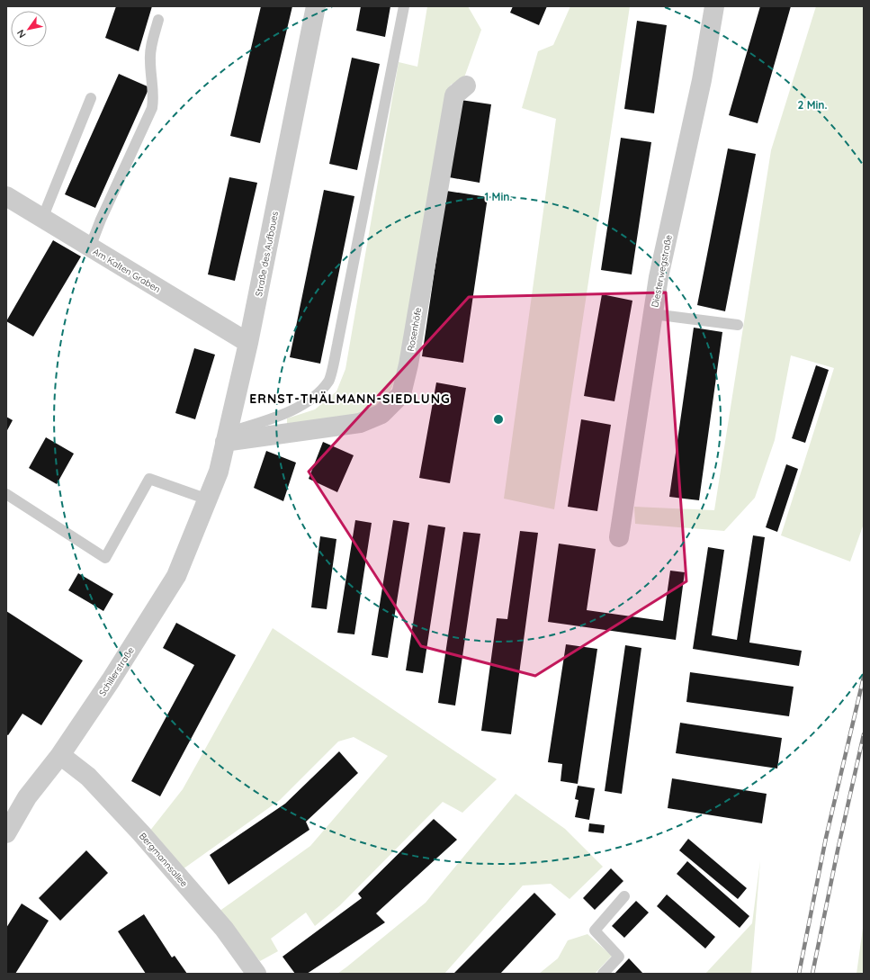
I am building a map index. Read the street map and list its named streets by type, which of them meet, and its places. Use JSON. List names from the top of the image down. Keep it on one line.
{"streets":{"street":["Straße des Aufbaues","Am Kalten Graben","Diesterwegstraße","Rosenhöfe","Schillerstraße","Bergmannsallee"]},"crossings":[["Straße des Aufbaues","Am Kalten Graben"],["Straße des Aufbaues","Rosenhöfe"],["Straße des Aufbaues","Schillerstraße"],["Schillerstraße","Bergmannsallee"]],"districts":["ERNST-THÄLMANN-SIEDLUNG"],"north":"bottom left","rings":["2 Min.","1 Min."]}
